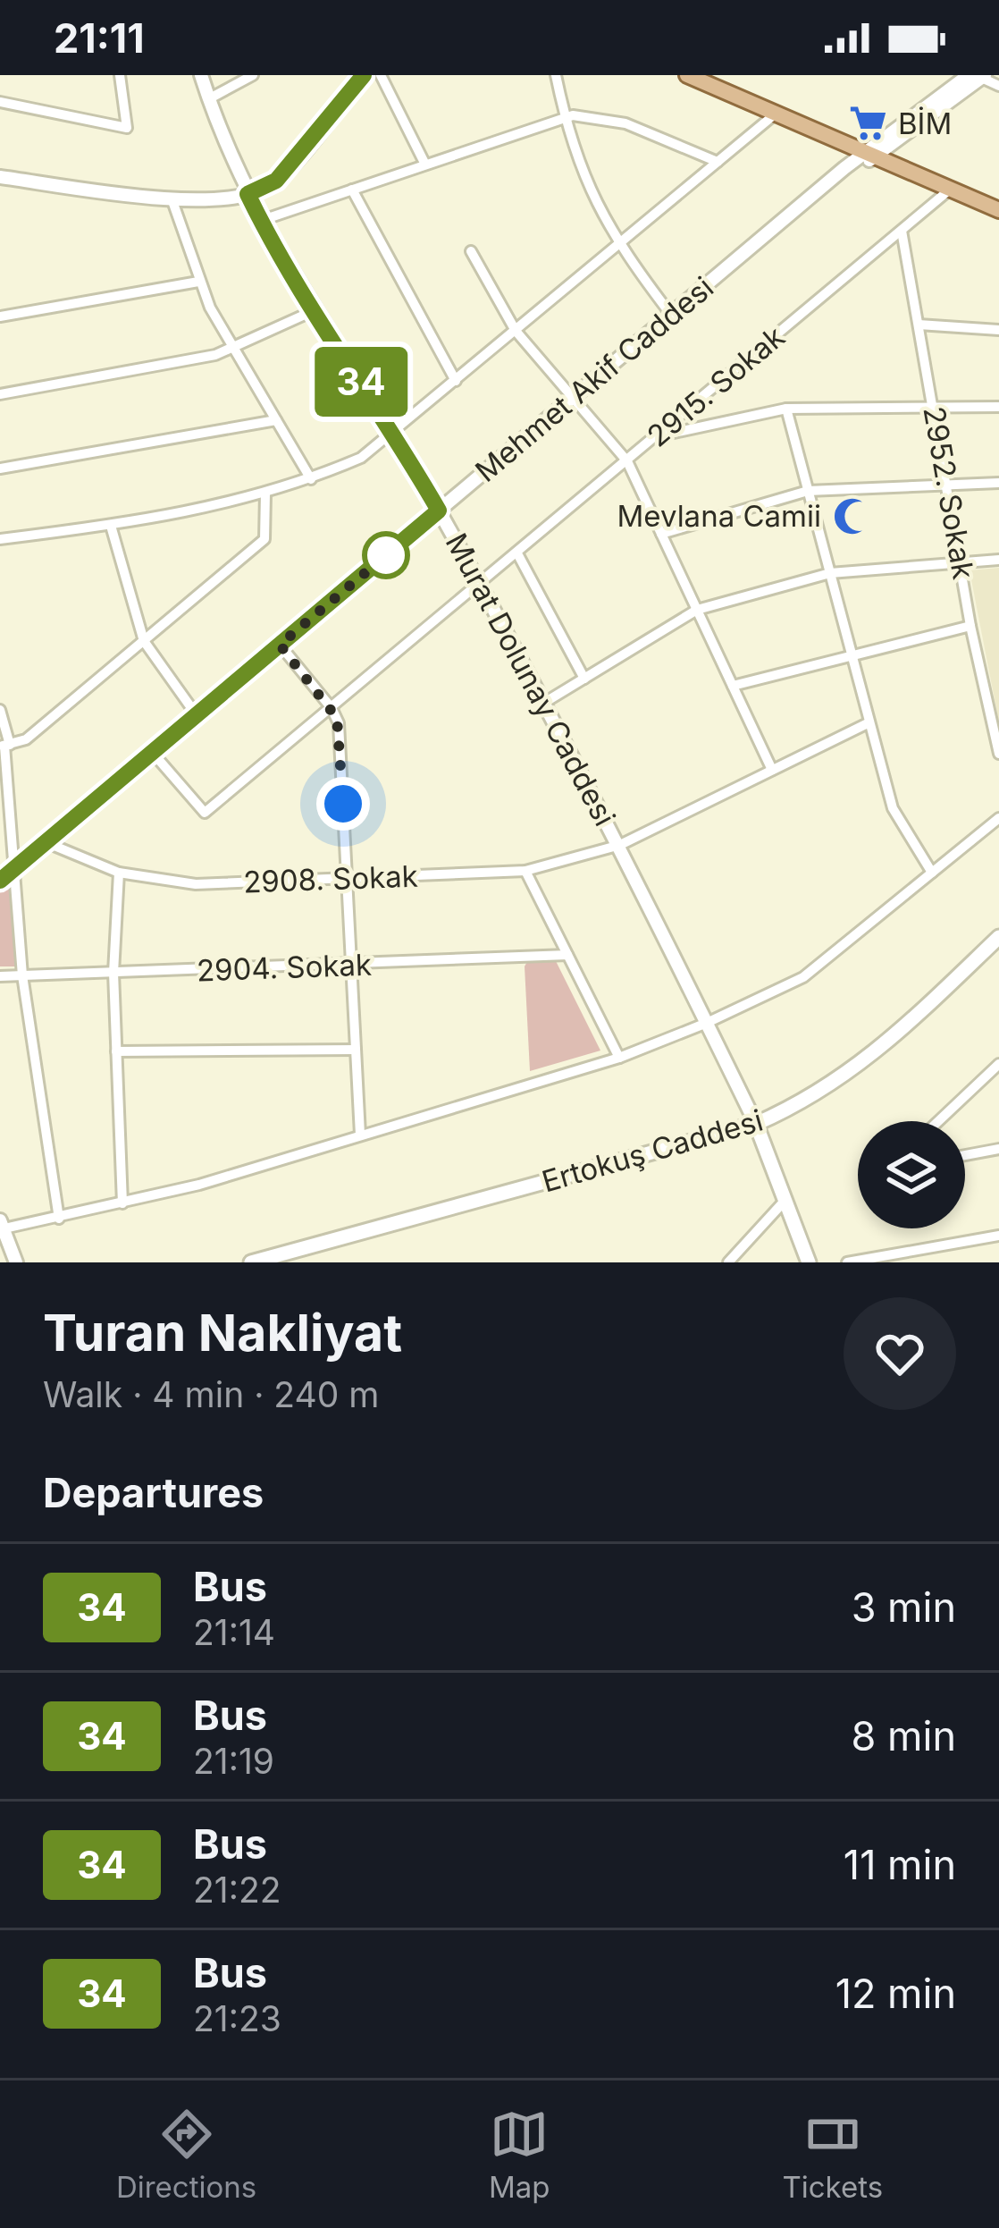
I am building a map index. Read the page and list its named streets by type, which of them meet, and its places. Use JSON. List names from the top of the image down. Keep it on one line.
{"streets":{"main road":["Ertokuş Caddesi"],"street":["Mehmet Akif Caddesi","2915. Sokak","2952. Sokak","Murat Dolunay Caddesi","2908. Sokak","2904. Sokak"]},"crossings":[["Mehmet Akif Caddesi","2915. Sokak"],["Mehmet Akif Caddesi","Murat Dolunay Caddesi"],["Mehmet Akif Caddesi","2908. Sokak"],["2915. Sokak","2952. Sokak"],["2915. Sokak","Murat Dolunay Caddesi"],["Murat Dolunay Caddesi","2908. Sokak"],["Murat Dolunay Caddesi","Ertokuş Caddesi"]],"places":{"supermarket":["BİM"],"mosque":["Mevlana Camii"]},"lines":["bus line 34"],"page":{"status":"21:11","on_map":"34","heading":[["Turan Nakliyat","Walk · 4 min · 240 m"],"Departures"],"list":[{"mark":"34","name":"Bus","note":"21:14","value":"3 min"},{"mark":"34","name":"Bus","note":"21:19","value":"8 min"},{"mark":"34","name":"Bus","note":"21:22","value":"11 min"},{"mark":"34","name":"Bus","note":"21:23","value":"12 min"}],"tabs":["Directions","Map","Tickets"]}}
